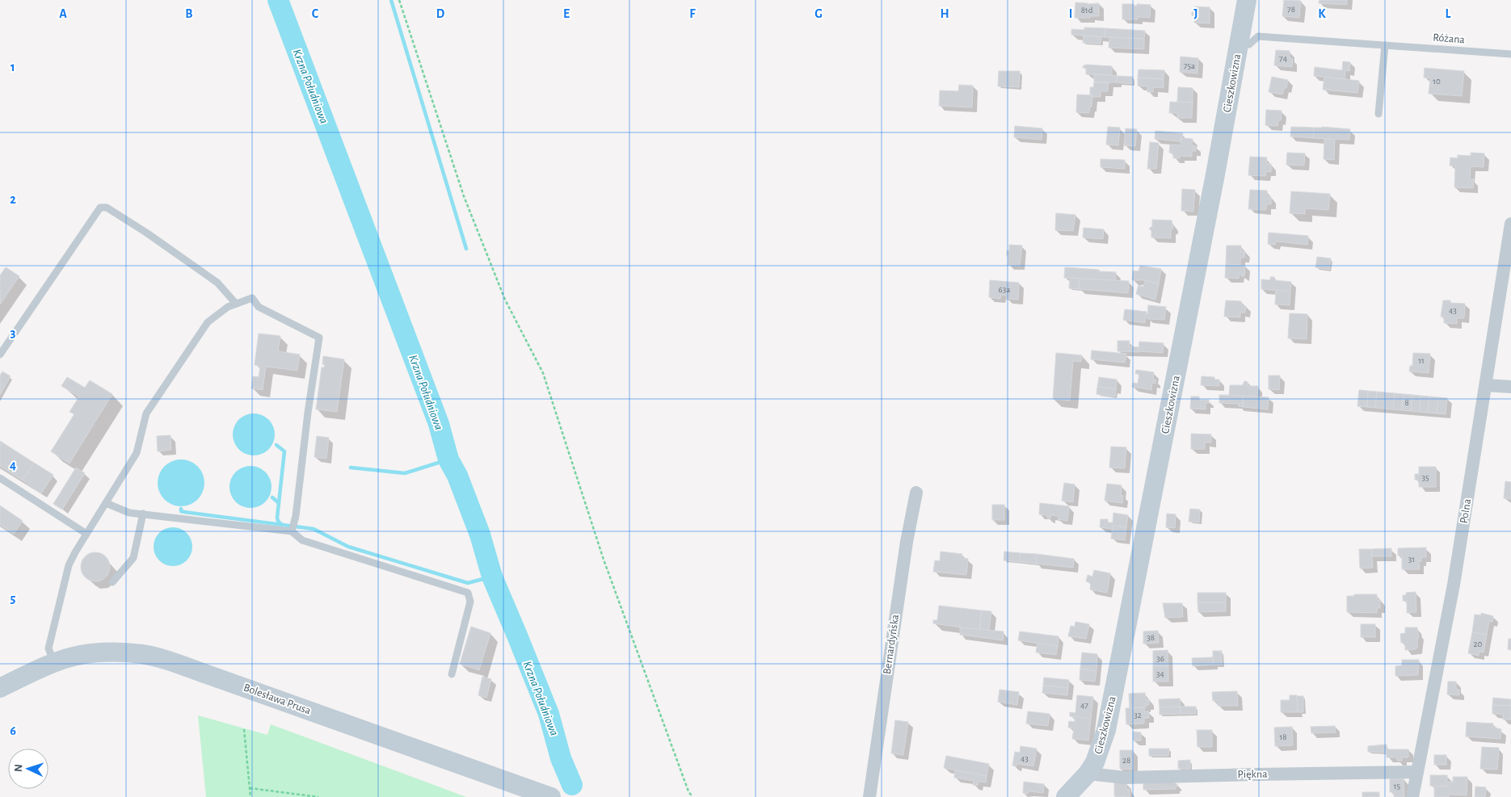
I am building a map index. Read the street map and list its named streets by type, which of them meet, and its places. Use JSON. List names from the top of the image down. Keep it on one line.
{"streets":{"street":["Cieszkowizna","Polna","Bernardyńska","Bolesława Prusa","Piękna"],"lane":["Różana"]},"crossings":[["Różana","Cieszkowizna"],["Cieszkowizna","Piękna"],["Polna","Piękna"]],"water":["Krzna Południowa"],"house_numbers":["78","81d","74","75a","10","63a","43","11","8","35","31","38","20","36","34","47","32","18","43","28","15"],"north":"left","grid":{"columns":["A","B","C","D","E","F","G","H","I","J","K","L"],"rows":["1","2","3","4","5","6"]}}
